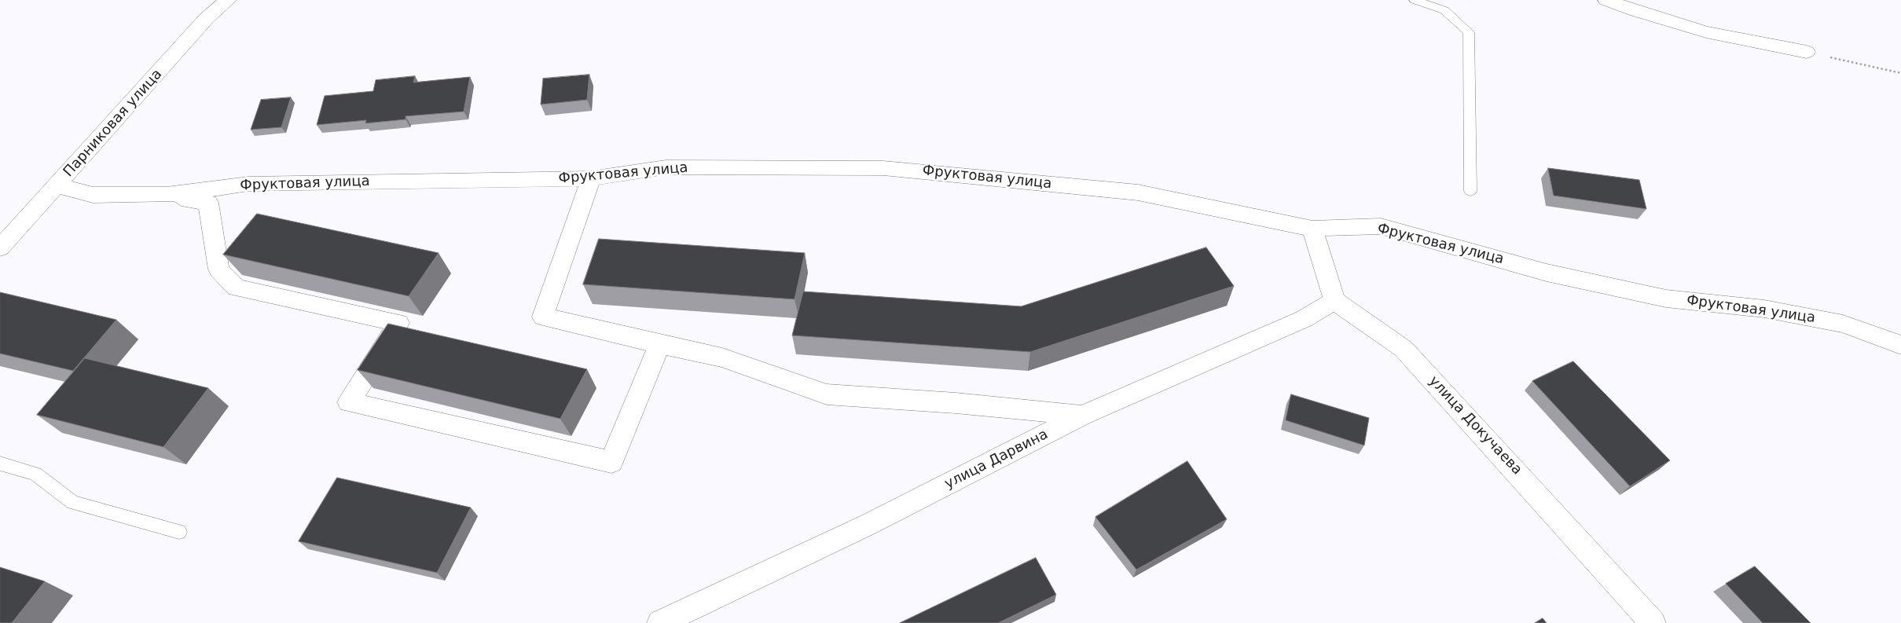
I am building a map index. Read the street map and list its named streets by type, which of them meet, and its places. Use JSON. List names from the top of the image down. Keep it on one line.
{"streets":{"street":["Парниковая улица","Фруктовая улица","улица Докучаева","улица Дарвина"]},"crossings":[["Парниковая улица","Фруктовая улица"],["улица Докучаева","улица Дарвина"]]}
